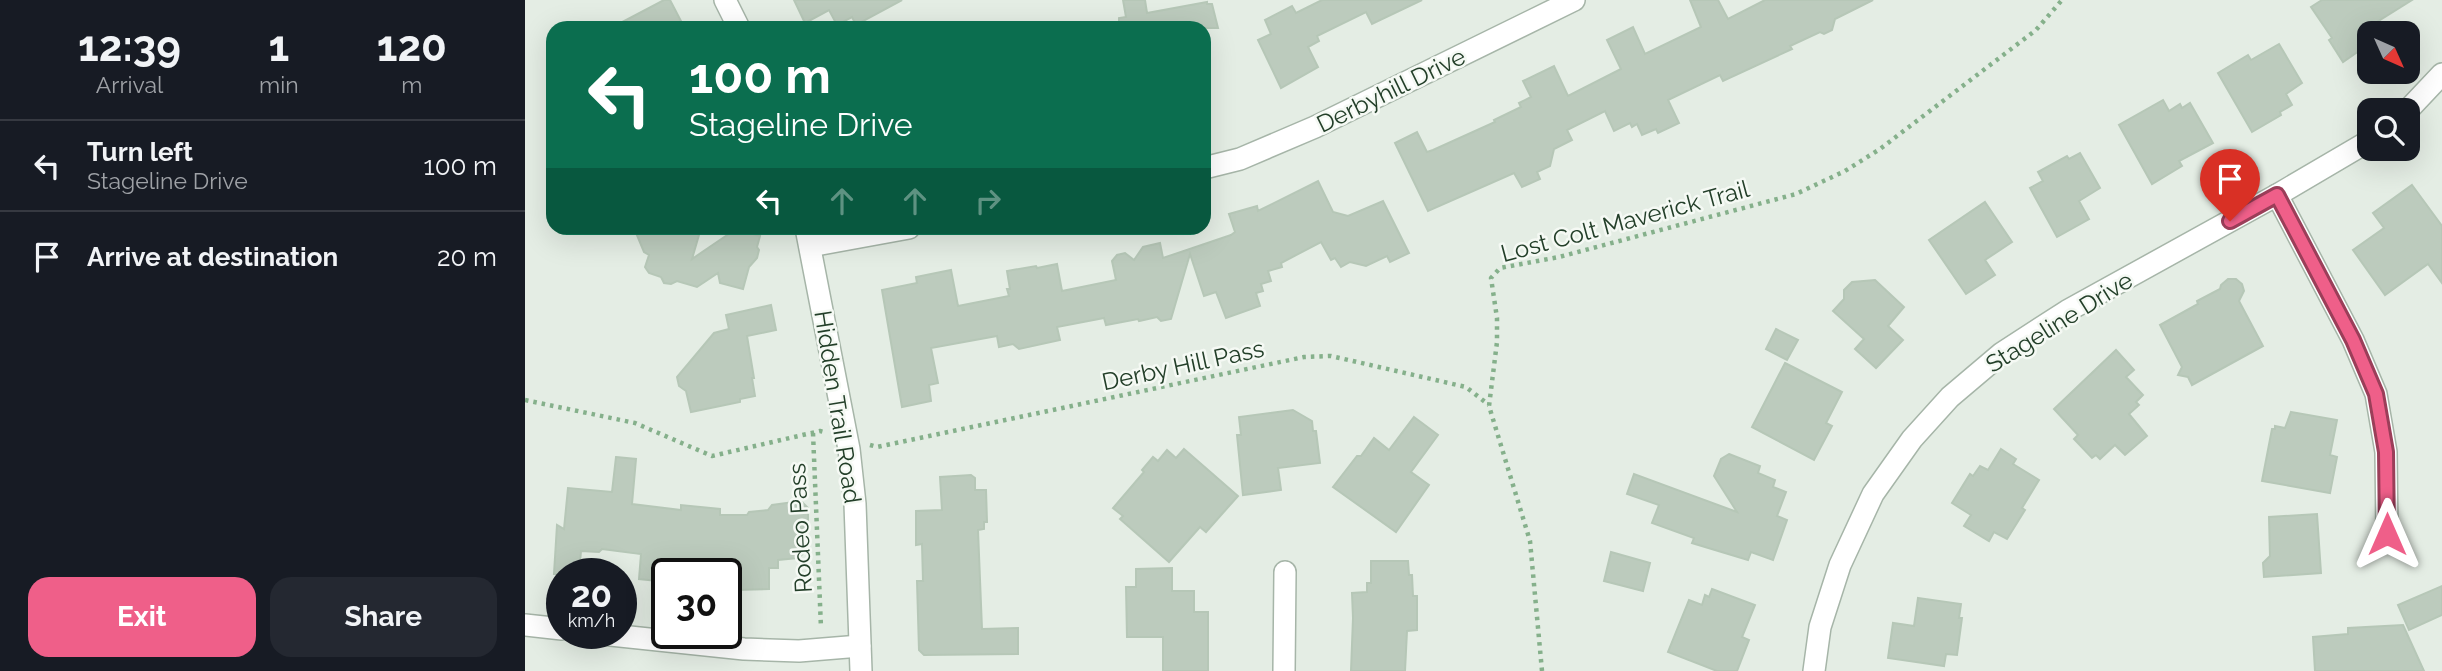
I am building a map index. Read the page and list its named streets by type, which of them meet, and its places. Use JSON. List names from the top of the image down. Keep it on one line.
{"streets":{"street":["Derbyhill Drive","Stageline Drive","Hidden Trail Road"],"path":["Lost Colt Maverick Trail","Derby Hill Pass","Rodeo Pass"]},"crossings":[["Lost Colt Maverick Trail","Derby Hill Pass"]],"north":"bottom right","page":{"eta":["12:39","Arrival","1","min","120","m"],"turn":["100 m","Stageline Drive"],"list":[{"name":"Turn left","note":"Stageline Drive","value":"100 m"},{"name":"Arrive at destination","value":"20 m"}],"speed":"20 km/h","limit":"30","buttons":["Exit","Share"]}}
